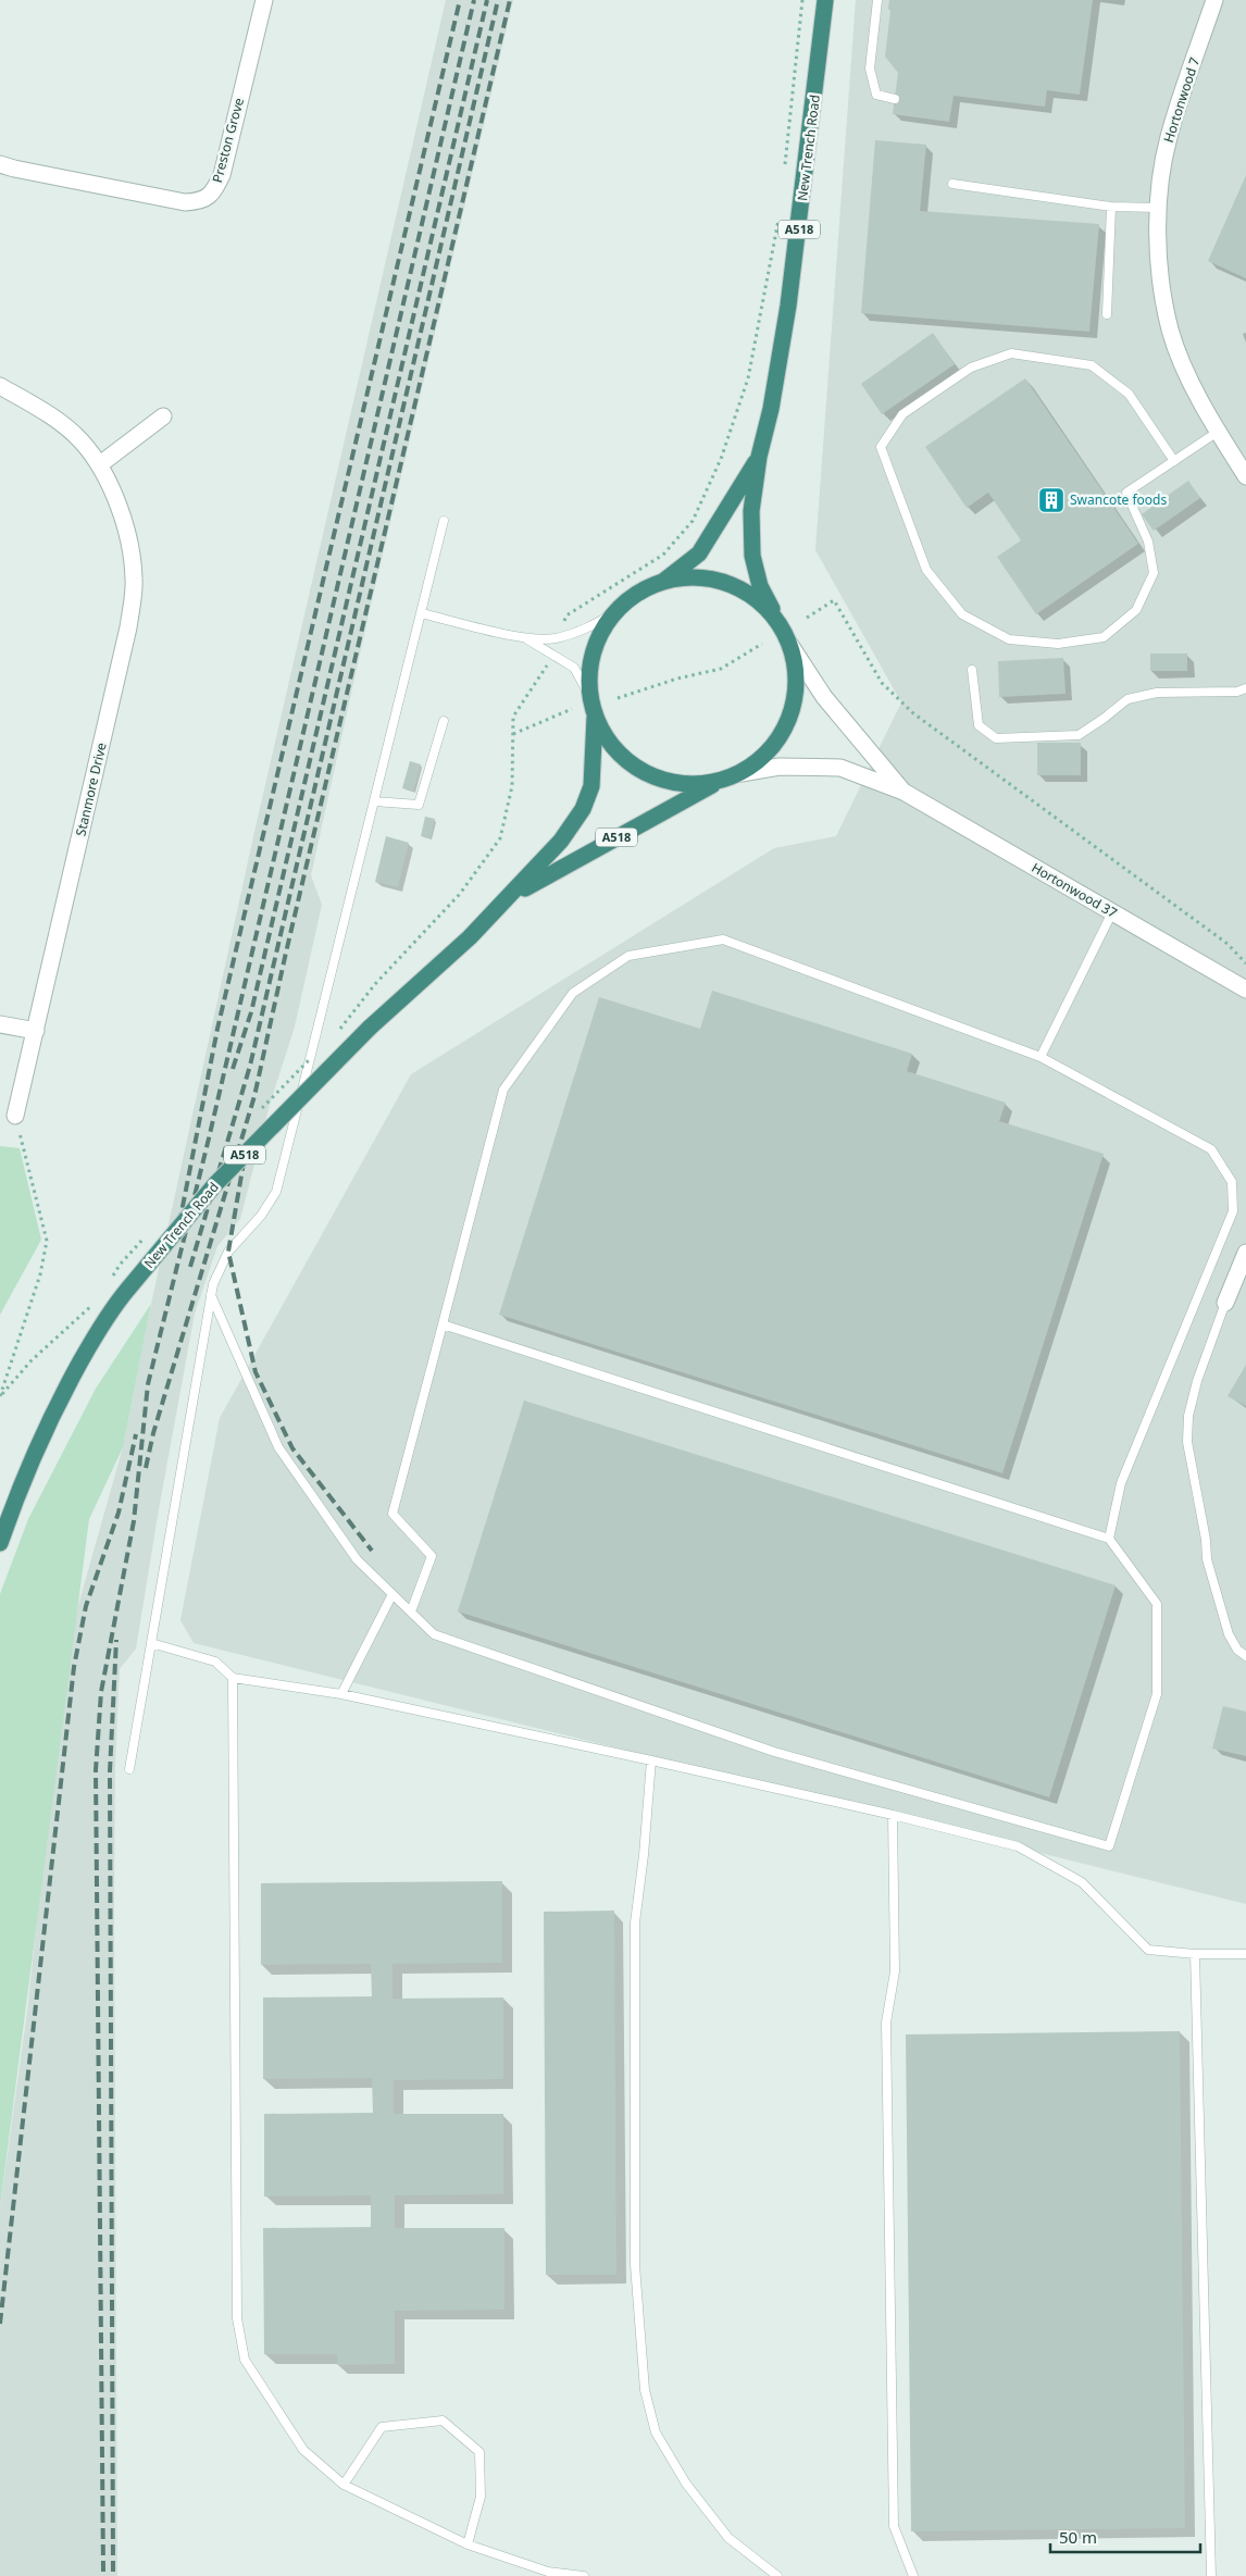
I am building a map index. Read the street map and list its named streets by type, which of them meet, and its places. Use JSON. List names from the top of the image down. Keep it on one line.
{"streets":{"highway":["New Trench Road","A518"],"street":["Hortonwood 7","Preston Grove","Stanmore Drive","Hortonwood 37"]},"crossings":[["New Trench Road","Hortonwood 37"]],"places":{"building":["Swancote foods"]},"scale_bar":"50 m"}
